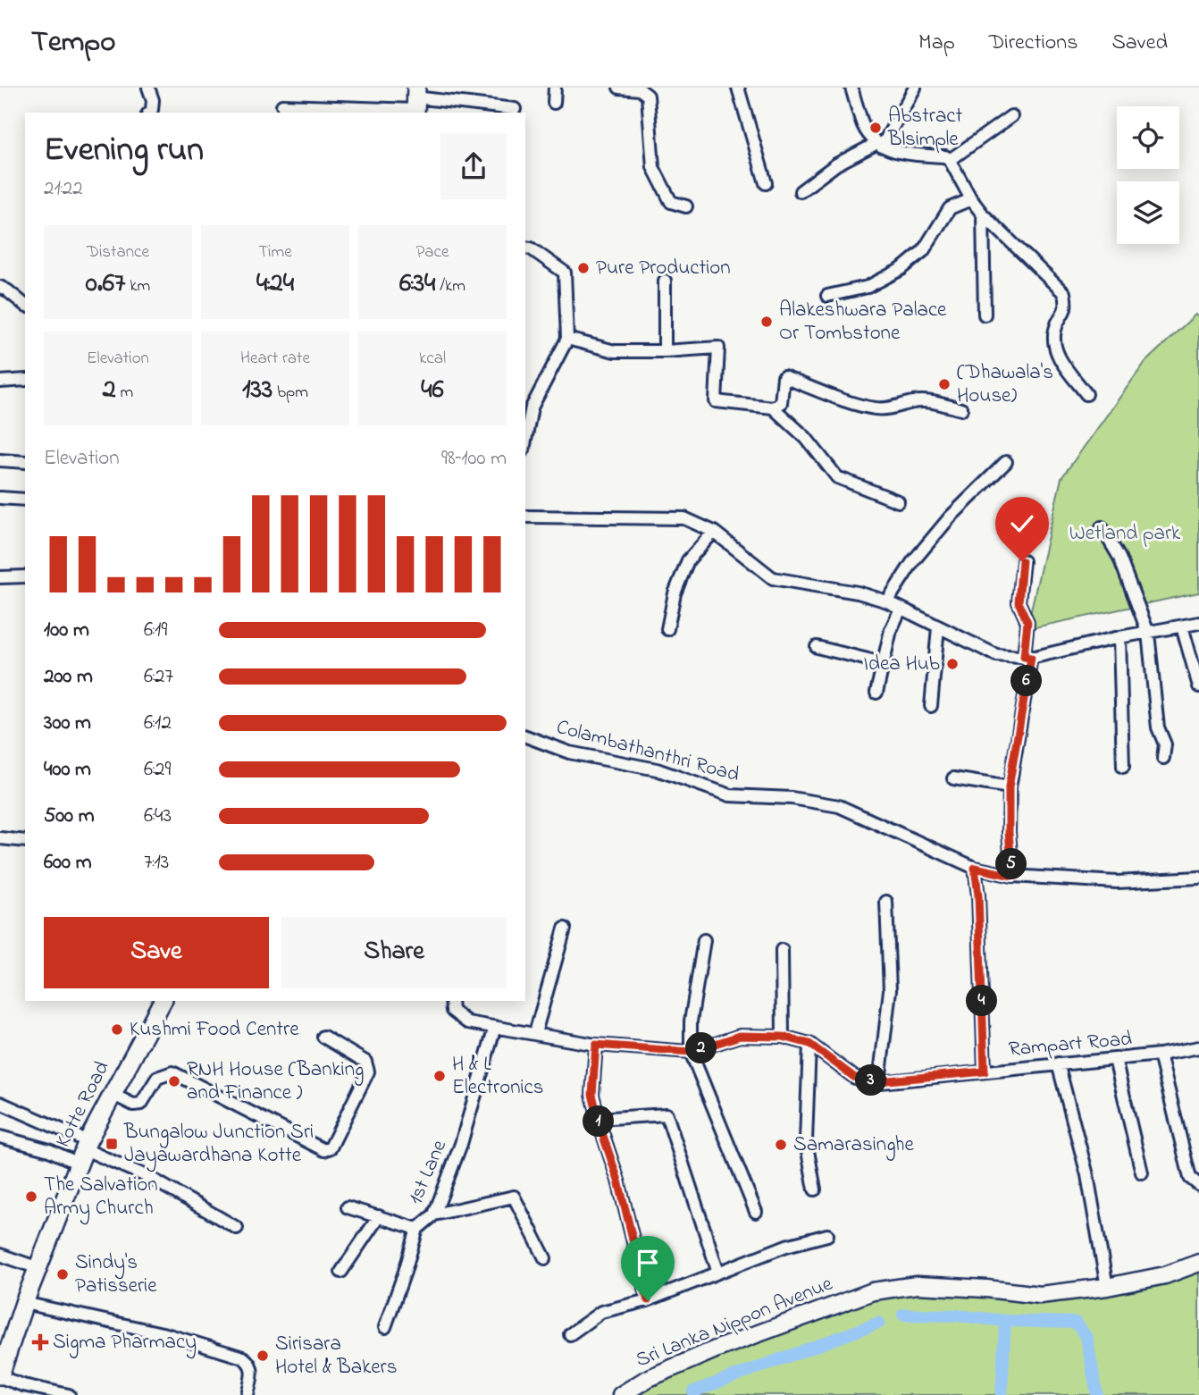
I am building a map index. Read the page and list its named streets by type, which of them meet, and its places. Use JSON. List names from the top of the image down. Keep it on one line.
{"streets":{"main road":["Kotte Road"],"street":["Colambathanthri Road","Rampart Road","1st Lane","Sri Lanka Nippon Avenue"]},"crossings":[["Rampart Road","1st Lane"]],"parks":["Wetland park"],"places":{"other":["Abstract B|simple","Pure Production","Alakeshwara Palace Or Tombstone","(Dhawala's House)","Idea Hub","Kushmi Food Centre","H & L Electronics","RNH House (Banking and Finance )","Samarasinghe","The Salvation Army Church","Sindy's Patisserie","Sirisara Hotel & Bakers"],"transit":["Bungalow Junction Sri Jayawardhana Kotte"],"health":["Sigma Pharmacy"]},"page":{"header":"Tempo","nav":["Map","Directions","Saved"],"heading":["Evening run","21:22"],"stats":[["Distance","0.67 km"],["Time","4:24"],["Pace","6:34 /km"],["Elevation","2 m"],["Heart rate","133 bpm"],["kcal","46"]],"chart":["Elevation","98–100 m"],"list":[{"name":"100 m","note":"6:19"},{"name":"200 m","note":"6:27"},{"name":"300 m","note":"6:12"},{"name":"400 m","note":"6:29"},{"name":"500 m","note":"6:43"},{"name":"600 m","note":"7:13"}],"pins":["6","5","4","2","3","1"],"buttons":["Save","Share"]}}
